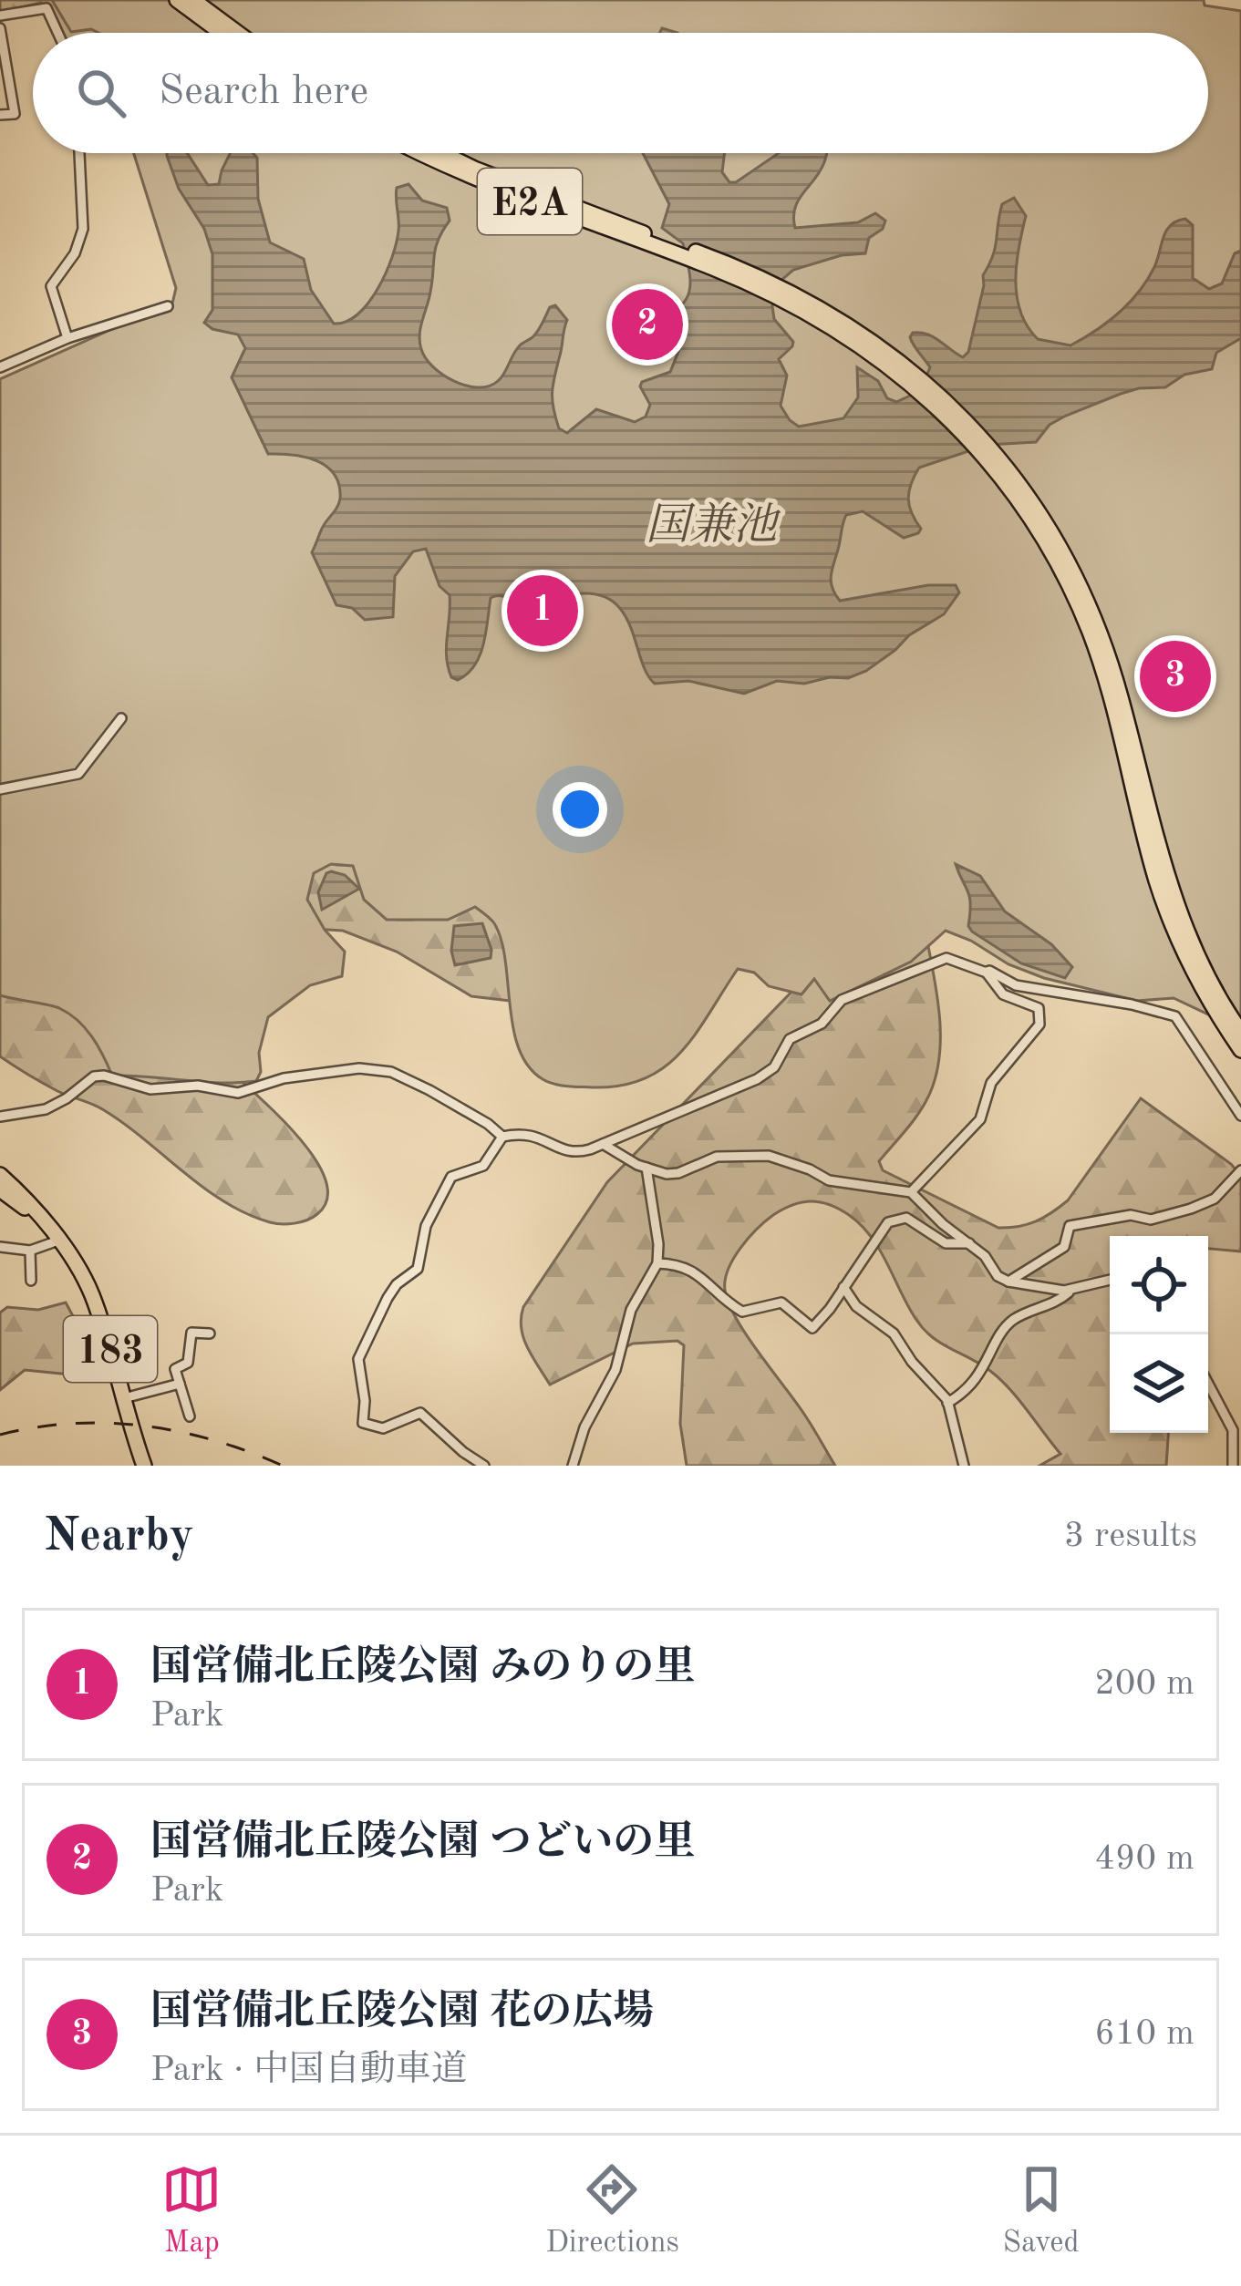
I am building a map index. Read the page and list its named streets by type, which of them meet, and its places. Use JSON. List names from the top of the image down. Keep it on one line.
{"streets":{"highway":["E2A","183"]},"water":["国兼池"],"page":{"search":"Search here","pins":["2","1","3"],"heading":["Nearby","3 results"],"list":[{"mark":"1","name":"国営備北丘陵公園 みのりの里","note":"Park","value":"200 m"},{"mark":"2","name":"国営備北丘陵公園 つどいの里","note":"Park","value":"490 m"},{"mark":"3","name":"国営備北丘陵公園 花の広場","note":"Park · 中国自動車道","value":"610 m"}],"nav":["Map","Directions","Saved"]}}
